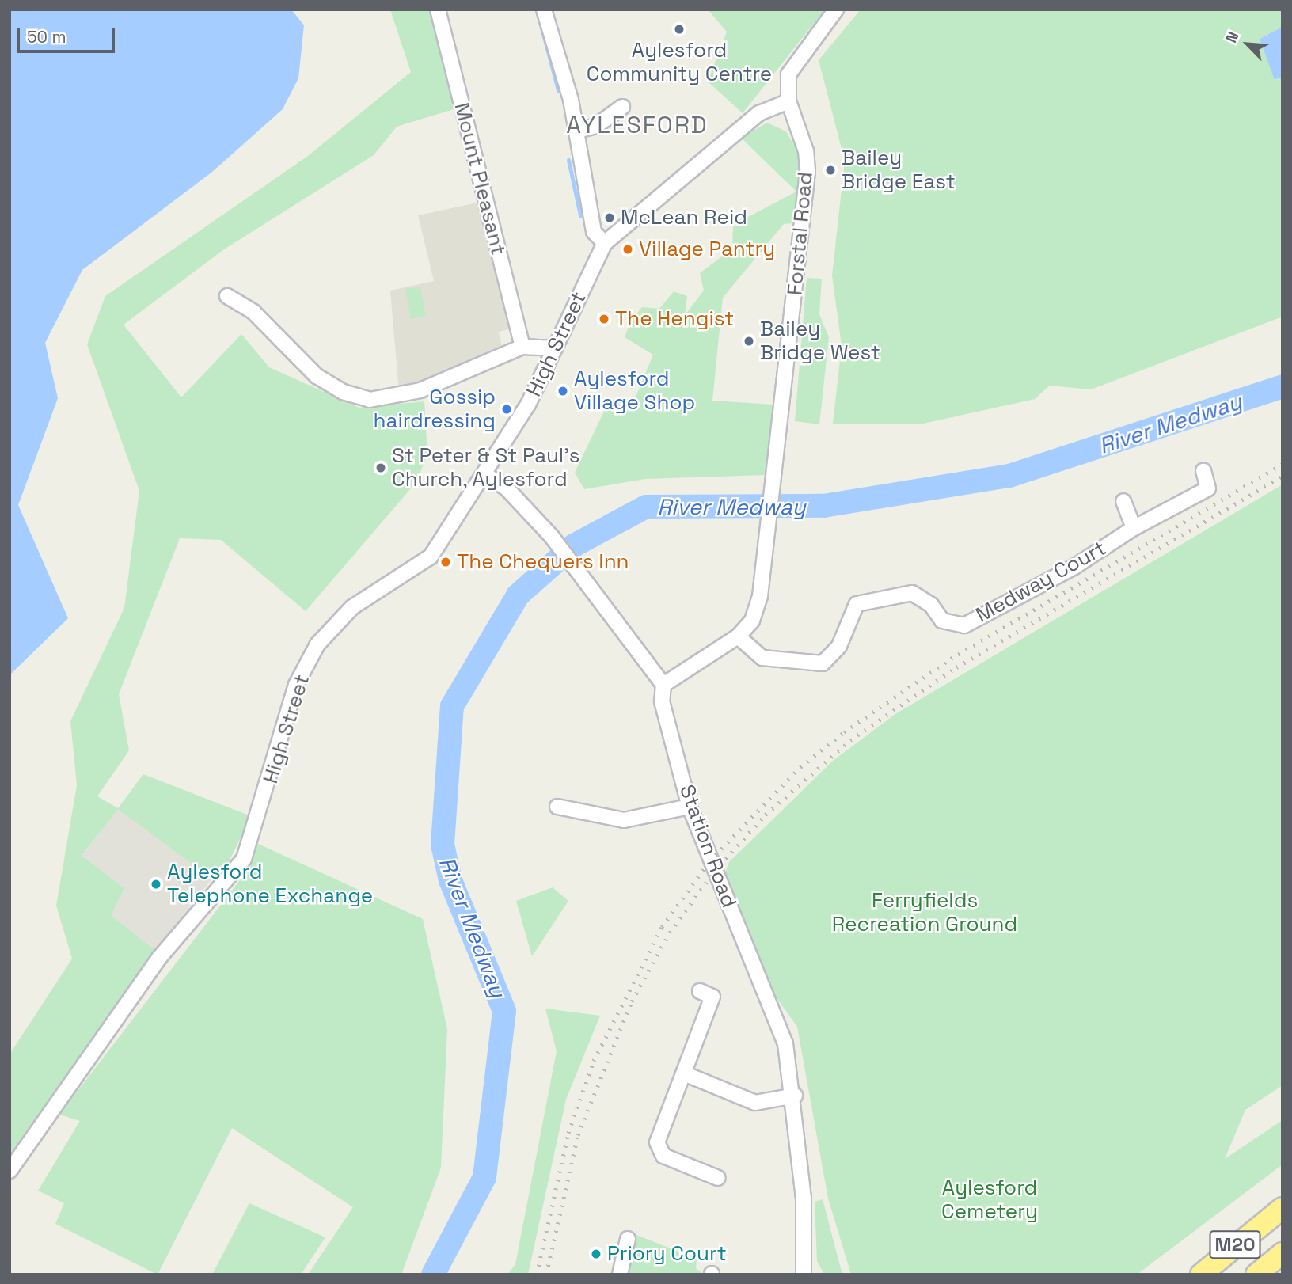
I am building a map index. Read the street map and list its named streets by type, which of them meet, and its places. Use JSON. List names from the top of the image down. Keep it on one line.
{"streets":{"highway":["M20"],"street":["Mount Pleasant","Forstal Road","High Street","Medway Court","Station Road"]},"crossings":[["Forstal Road","Medway Court"],["Forstal Road","Station Road"]],"districts":["AYLESFORD"],"water":["River Medway"],"parks":["Ferryfields Recreation Ground","Aylesford Cemetery"],"places":["Aylesford Community Centre","Bailey Bridge East","McLean Reid","Village Pantry","The Hengist","Bailey Bridge West","Aylesford Village Shop","Gossip hairdressing","St Peter & St Paul's Church, Aylesford","The Chequers Inn","Aylesford Telephone Exchange","Priory Court"],"scale_bar":"50 m","north":"top left"}
